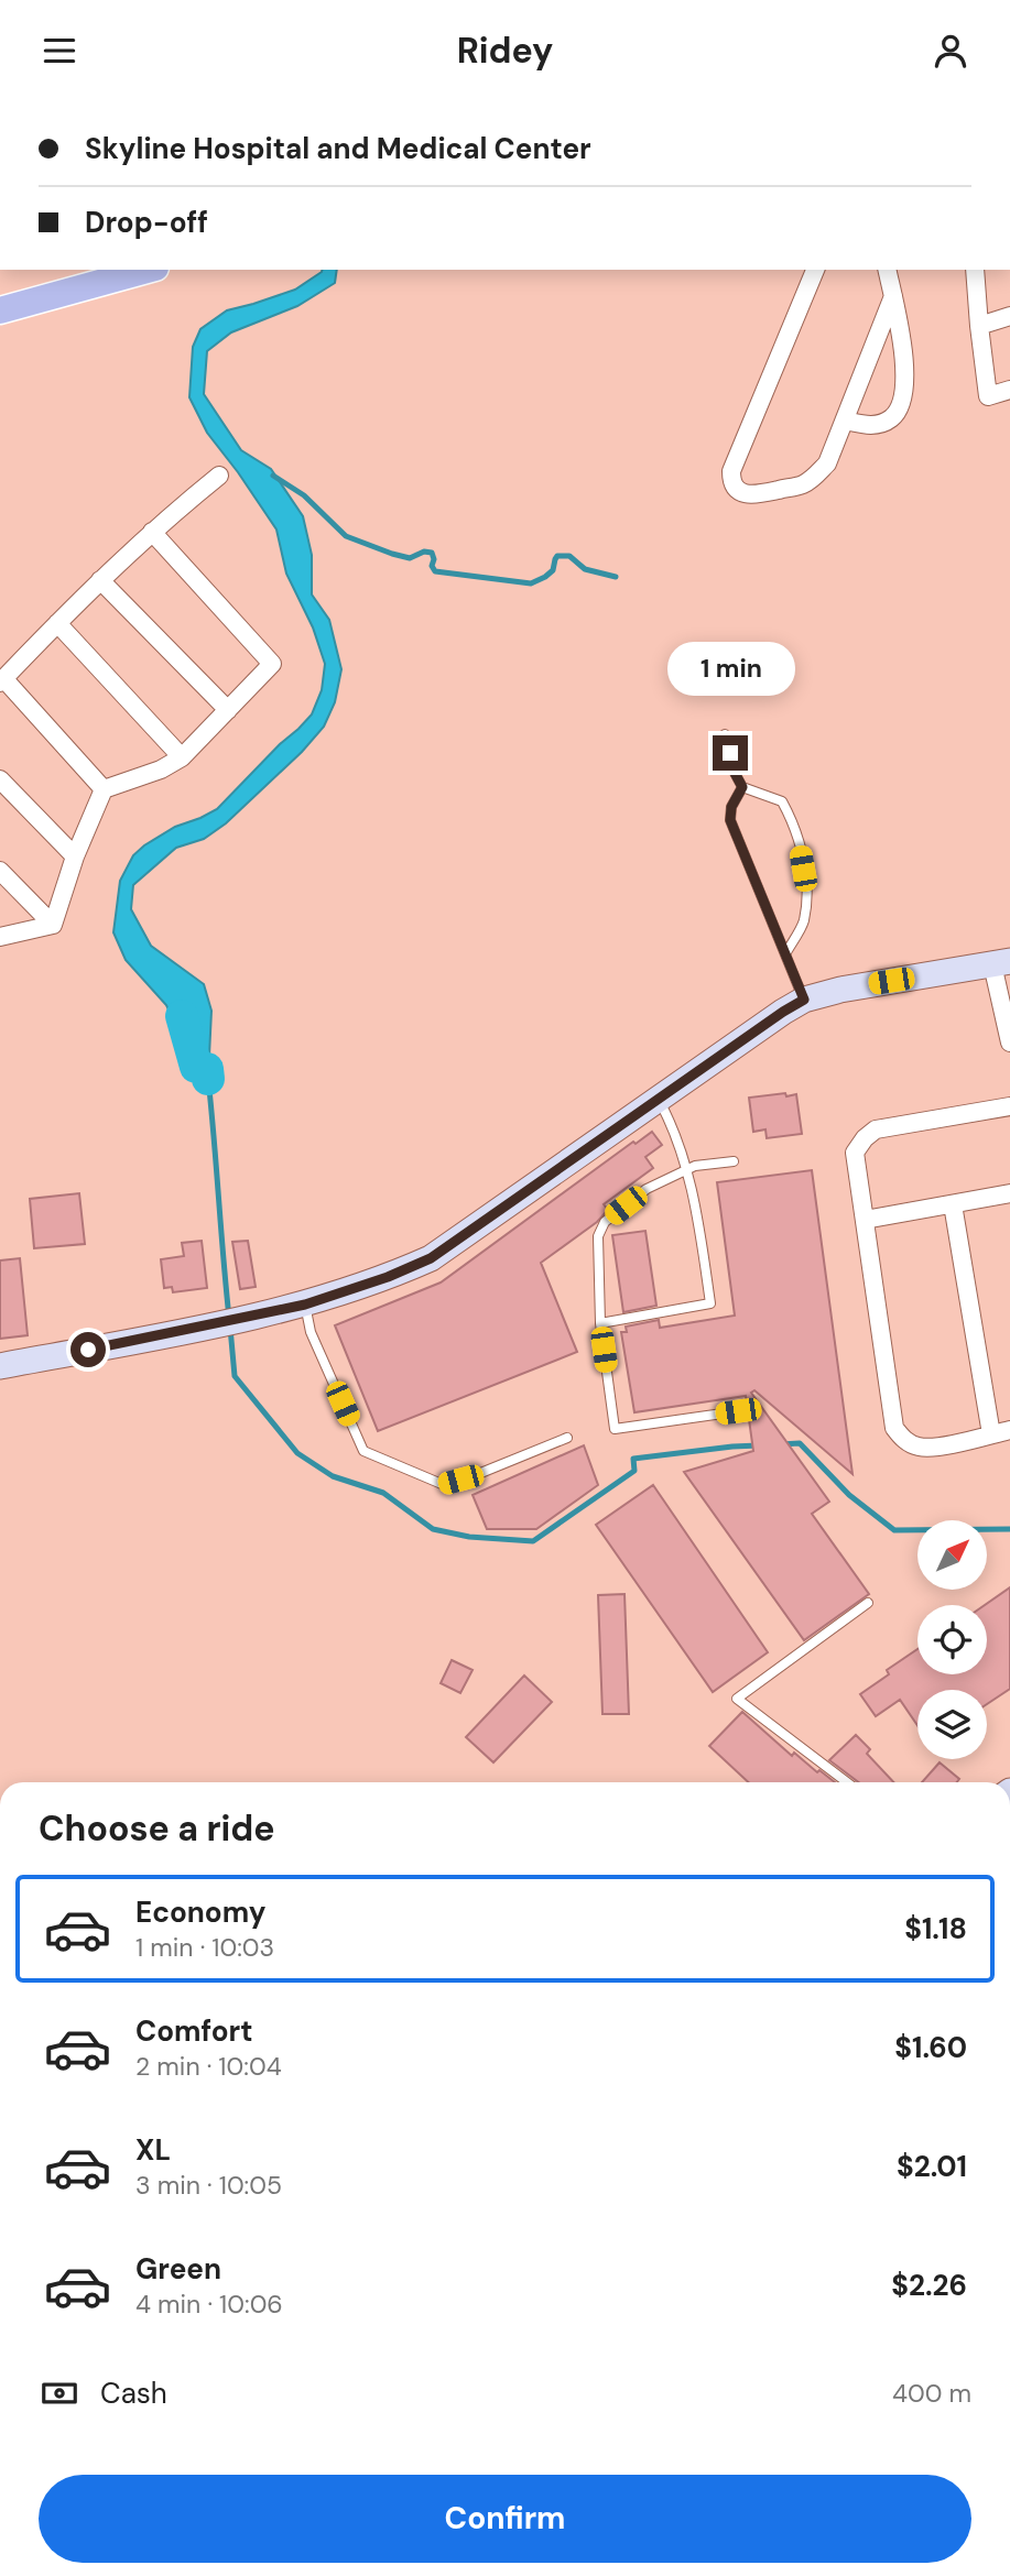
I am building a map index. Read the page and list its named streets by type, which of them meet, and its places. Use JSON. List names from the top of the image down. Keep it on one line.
{"north":"top right","page":{"header":"Ridey","banner":["Skyline Hospital and Medical Center","Drop-off"],"bubble":"1 min","heading":"Choose a ride","list":[{"name":"Economy","note":"1 min · 10:03","value":"$1.18"},{"name":"Comfort","note":"2 min · 10:04","value":"$1.60"},{"name":"XL","note":"3 min · 10:05","value":"$2.01"},{"name":"Green","note":"4 min · 10:06","value":"$2.26"}],"pay":["Cash","400 m"],"buttons":"Confirm"}}
